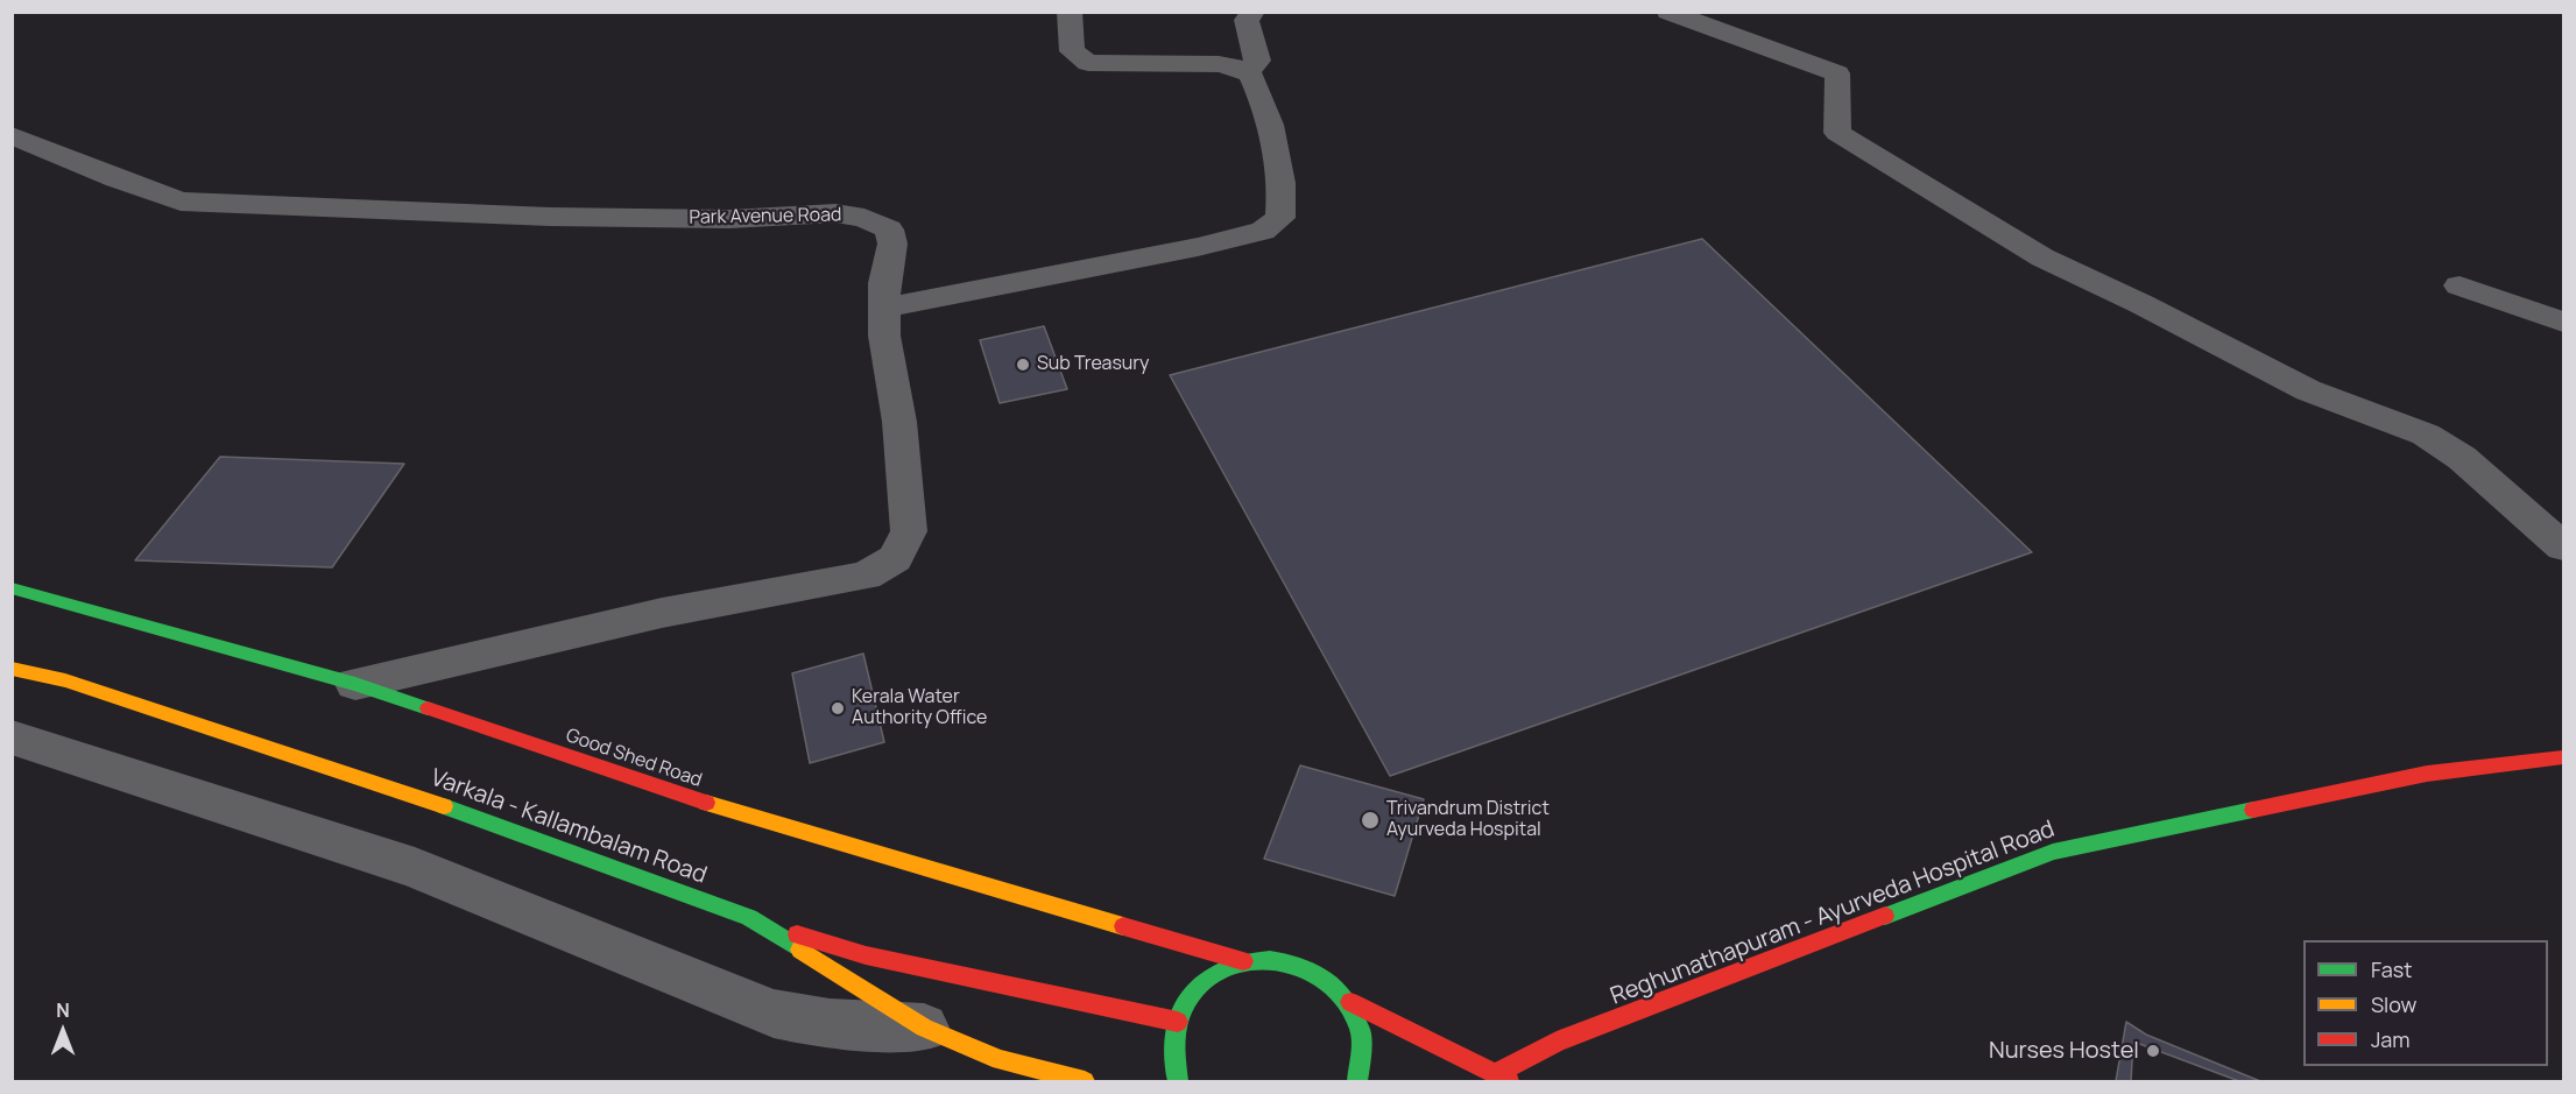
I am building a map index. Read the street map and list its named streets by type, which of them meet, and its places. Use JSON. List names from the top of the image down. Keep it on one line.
{"streets":{"main road":["Good Shed Road","Varkala - Kallambalam Road","Reghunathapuram - Ayurveda Hospital Road"],"street":["Park Avenue Road"]},"crossings":[["Park Avenue Road","Good Shed Road"]],"places":["Sub Treasury","Kerala Water Authority Office","Trivandrum District Ayurveda Hospital","Nurses Hostel"],"legend":["Fast","Slow","Jam"],"north":"top"}
